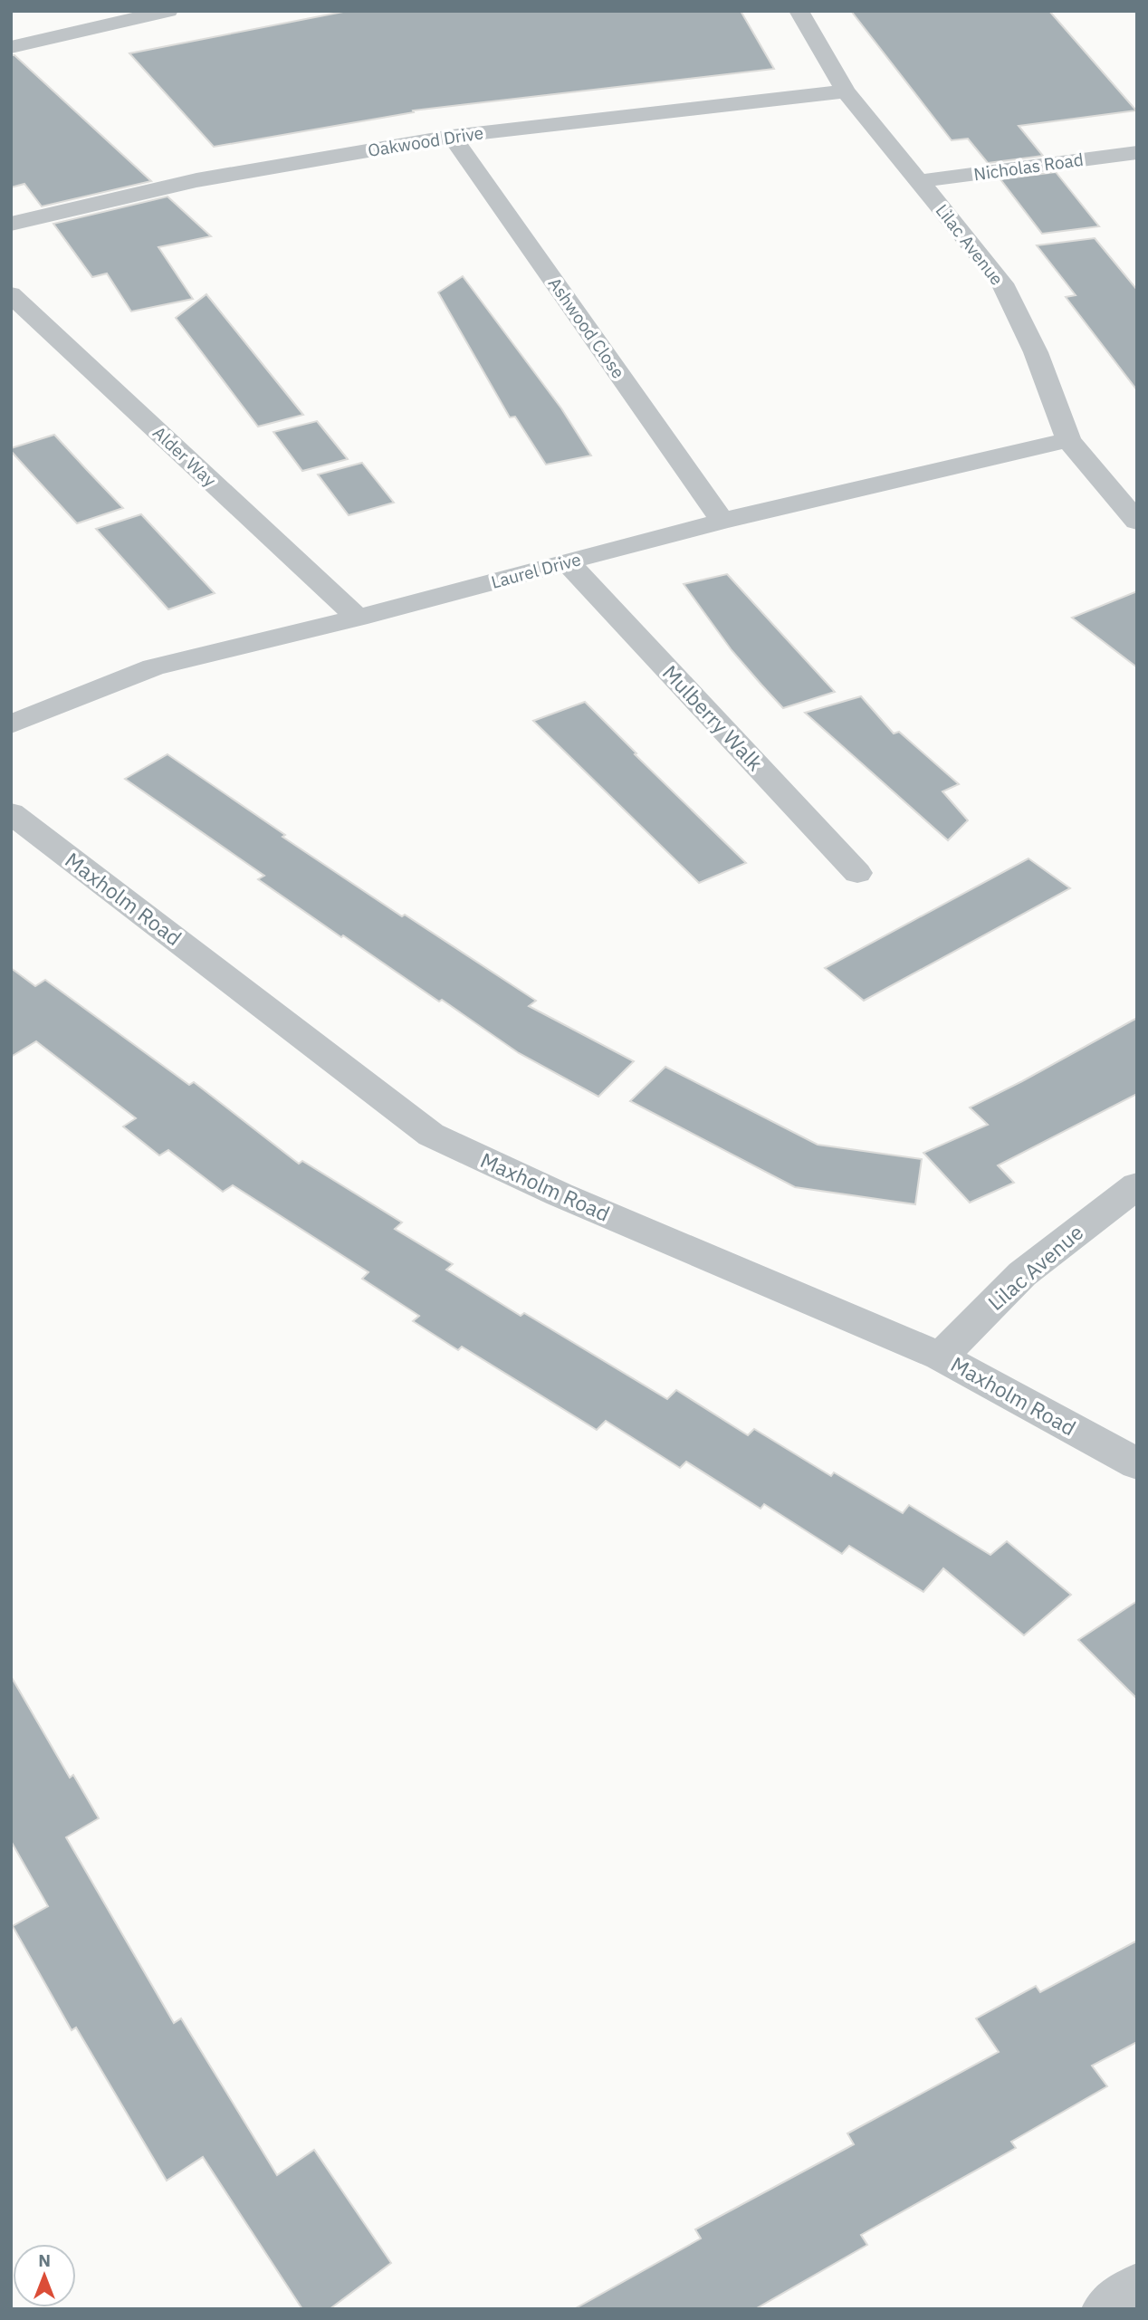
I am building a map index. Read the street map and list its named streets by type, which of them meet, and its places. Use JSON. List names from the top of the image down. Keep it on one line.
{"streets":{"street":["Oakwood Drive","Nicholas Road","Lilac Avenue","Ashwood Close","Alder Way","Laurel Drive","Mulberry Walk","Maxholm Road"]},"crossings":[["Oakwood Drive","Lilac Avenue"],["Oakwood Drive","Ashwood Close"],["Nicholas Road","Lilac Avenue"],["Lilac Avenue","Laurel Drive"],["Lilac Avenue","Maxholm Road"],["Ashwood Close","Laurel Drive"],["Alder Way","Laurel Drive"],["Laurel Drive","Mulberry Walk"]],"north":"top"}
